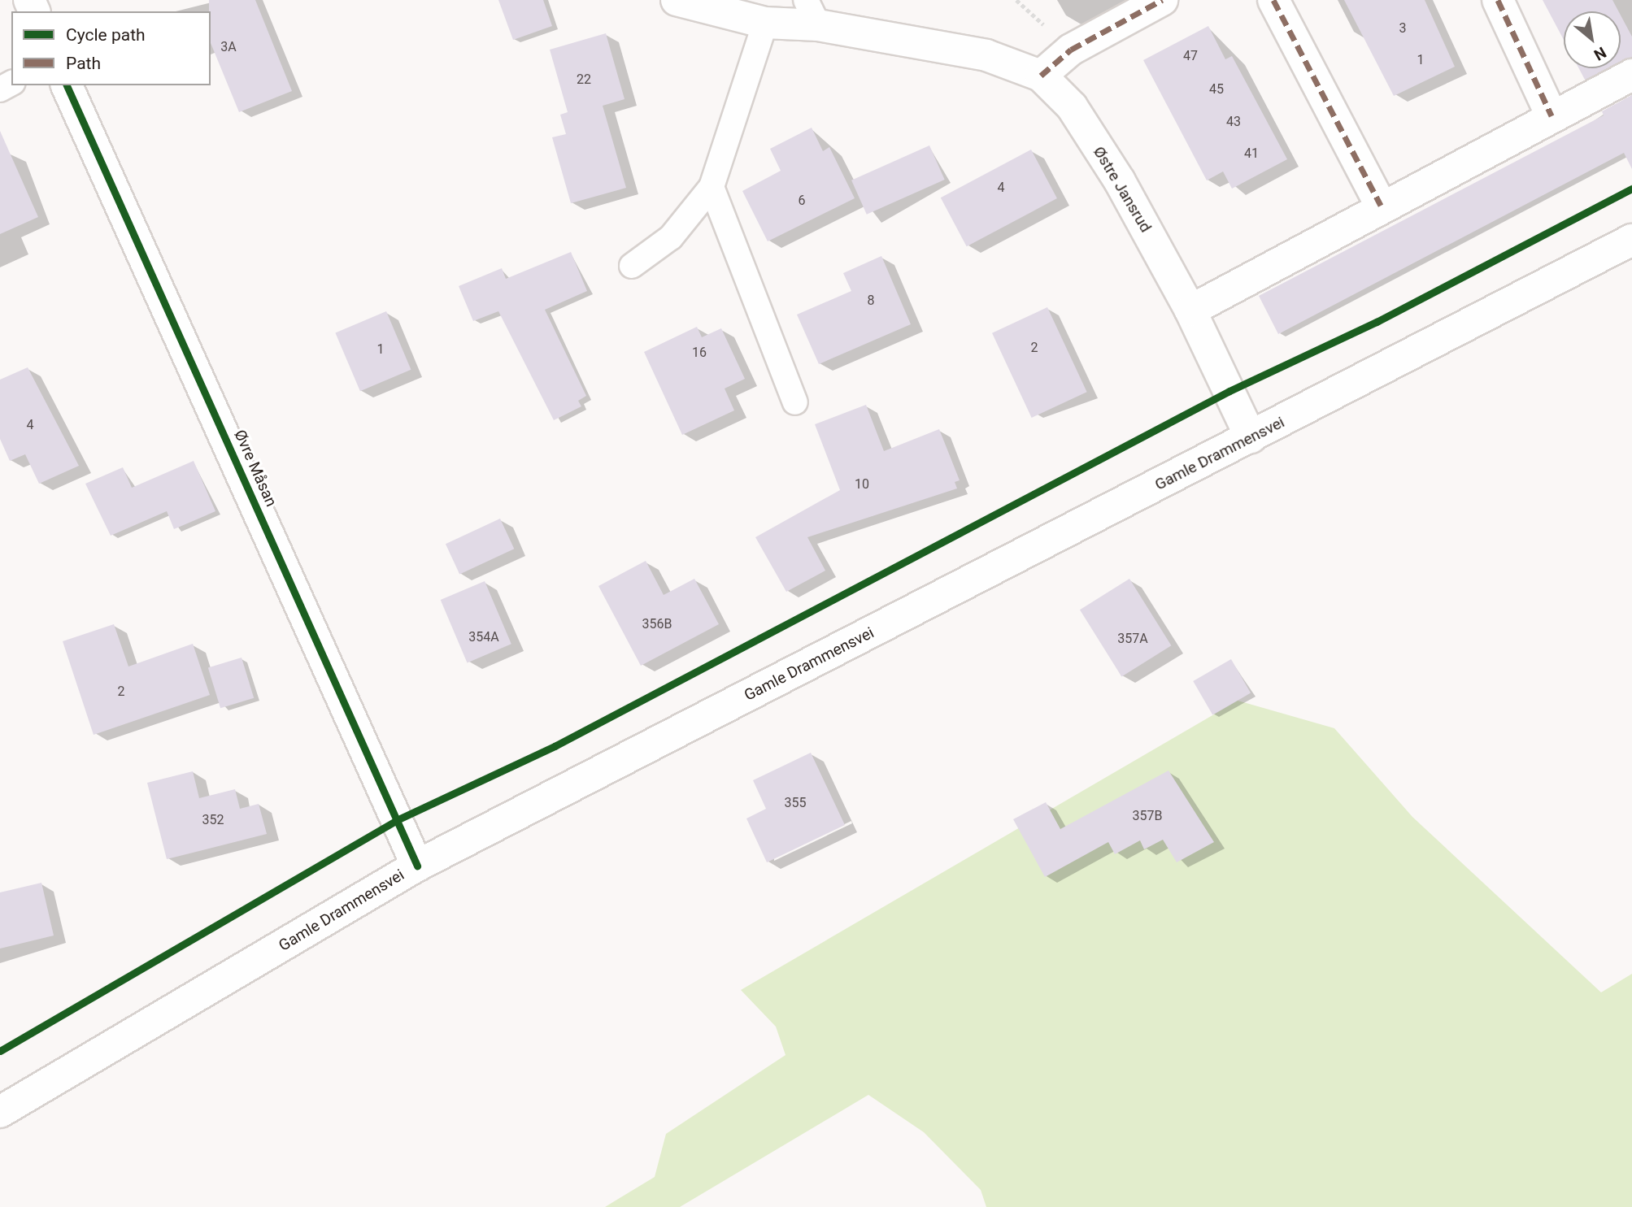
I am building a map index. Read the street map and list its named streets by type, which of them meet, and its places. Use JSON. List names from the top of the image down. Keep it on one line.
{"streets":{"street":["Østre Jansrud","Gamle Drammensvei","Øvre Måsan"]},"crossings":[["Østre Jansrud","Gamle Drammensvei"],["Gamle Drammensvei","Øvre Måsan"]],"house_numbers":["3","3A","47","1","22","45","43","41","4","6","8","2","1","16","4","10","356B","354A","357A","2","355","357B","352"],"legend":["Cycle path","Path"],"north":"bottom right"}
